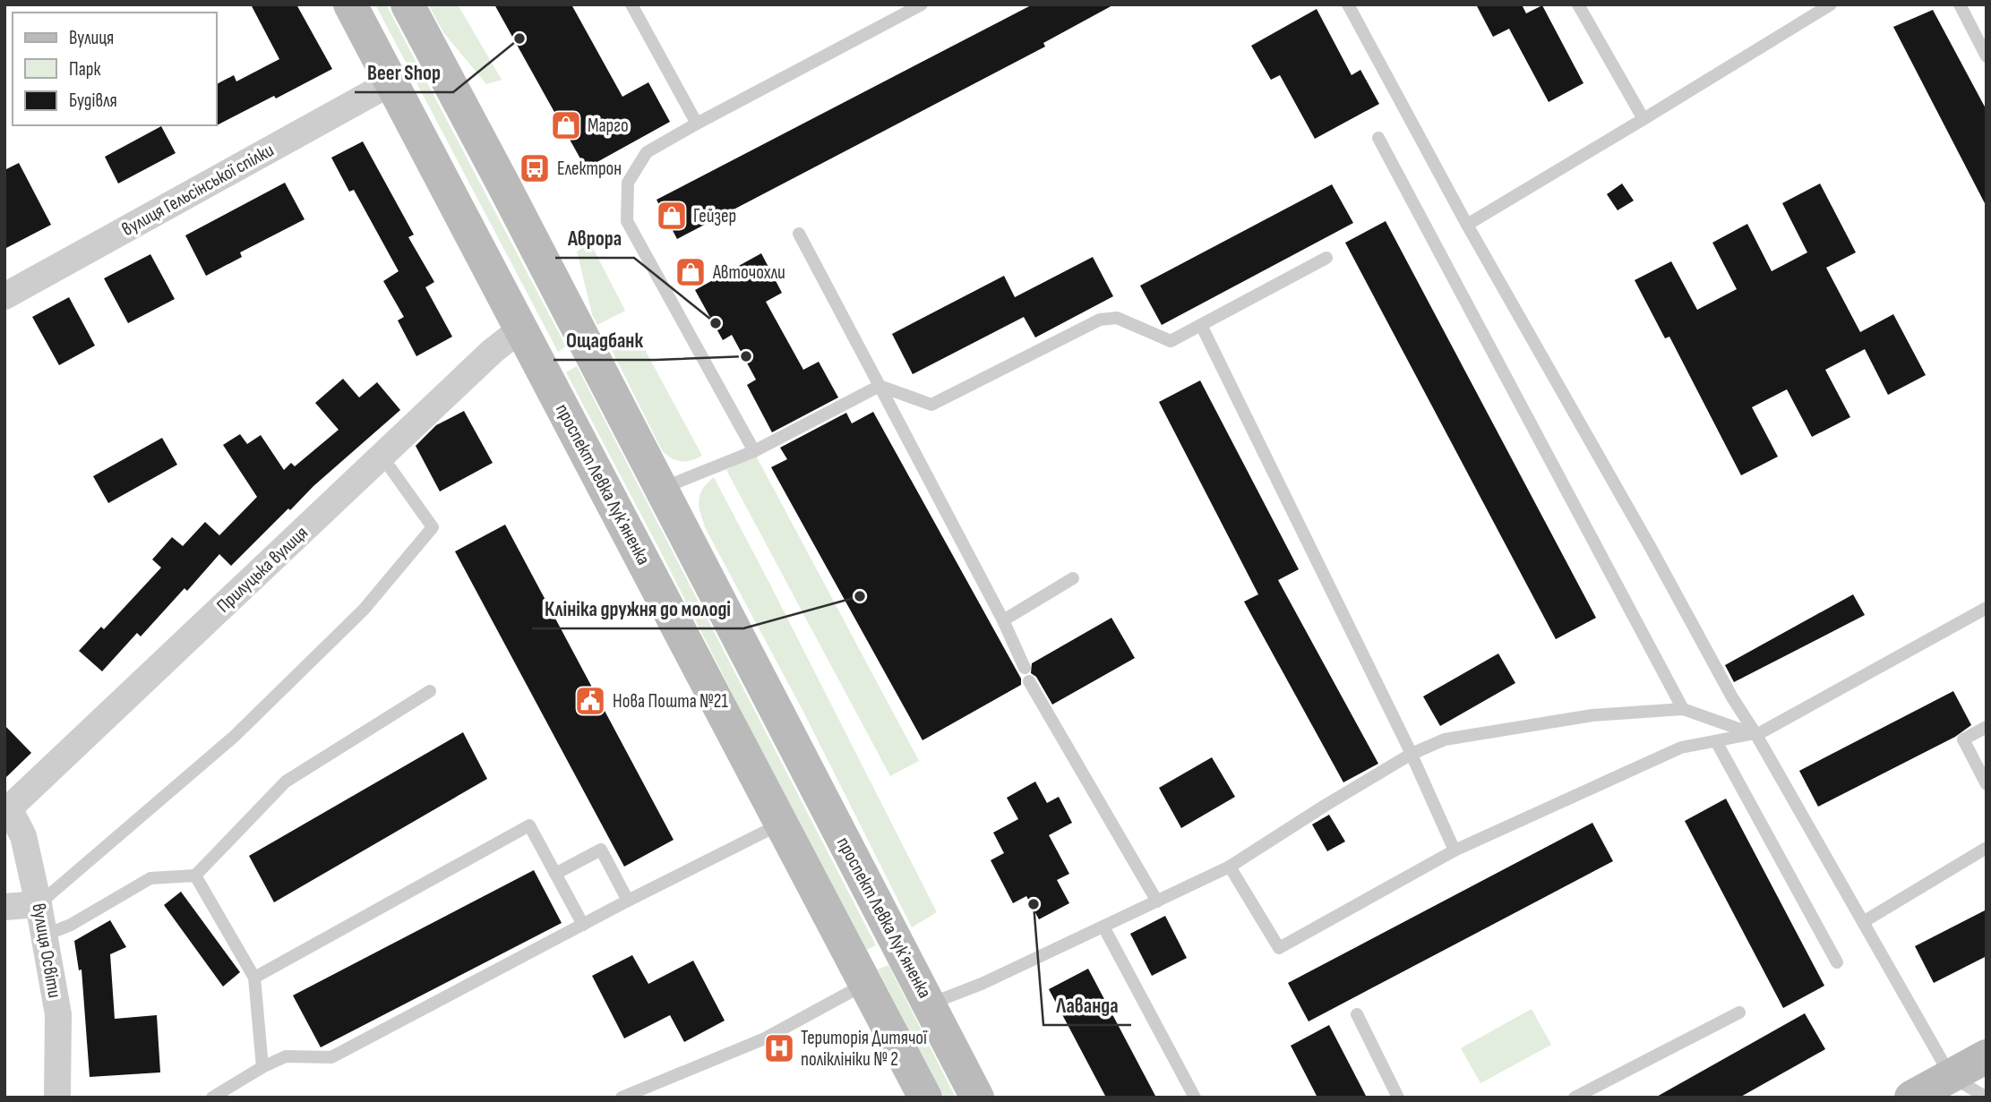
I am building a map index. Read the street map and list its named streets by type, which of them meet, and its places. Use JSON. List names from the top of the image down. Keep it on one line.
{"streets":{"main road":["проспект Левка Лукʼяненка"],"street":["вулиця Гельсінської спілки","Прилуцька вулиця","вулиця Освіти"]},"crossings":[["вулиця Гельсінської спілки","проспект Левка Лукʼяненка"],["проспект Левка Лукʼяненка","Прилуцька вулиця"],["Прилуцька вулиця","вулиця Освіти"]],"places":{"other":["Beer Shop","Аврора","Ощадбанк","Клініка дружня до молоді","Лаванда"],"shop":["Марго","Гейзер","Авточохли"],"bus stop":["Електрон"],"public building":["Нова Пошта №21"],"hospital":["Територія Дитячої поліклініки № 2"]},"legend":["Вулиця","Парк","Будівля"]}
